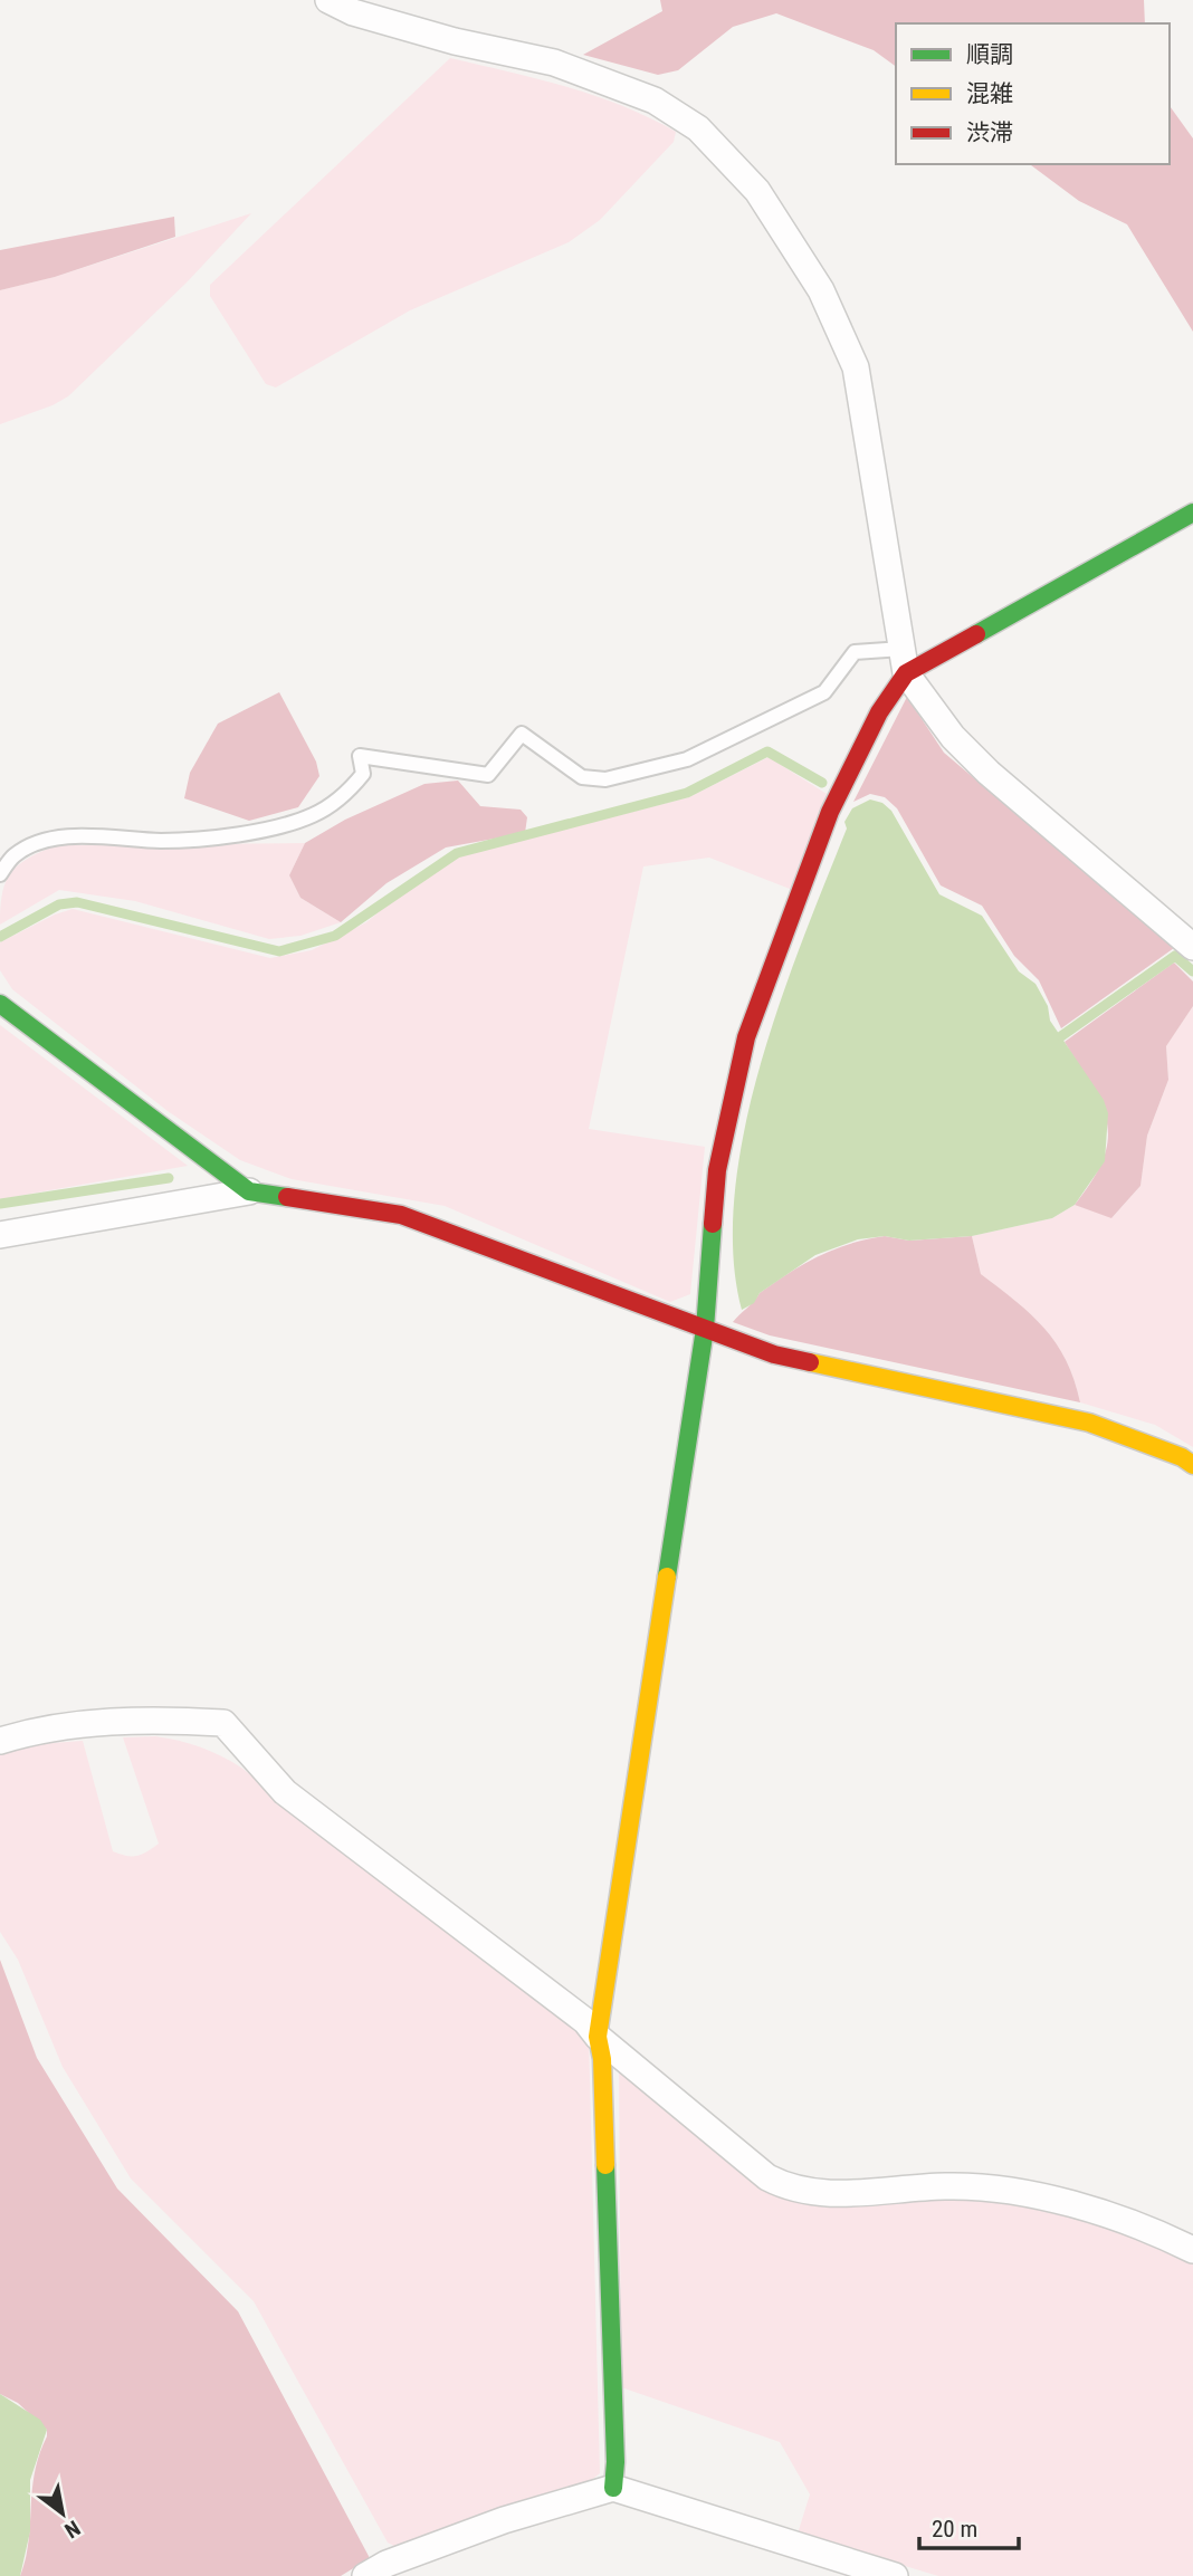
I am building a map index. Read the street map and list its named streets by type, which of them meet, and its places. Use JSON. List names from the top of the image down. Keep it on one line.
{"legend":["順調","混雑","渋滞"],"scale_bar":"20 m","north":"bottom right"}
